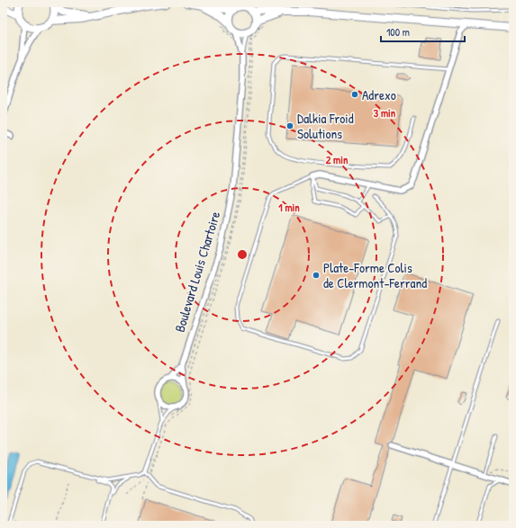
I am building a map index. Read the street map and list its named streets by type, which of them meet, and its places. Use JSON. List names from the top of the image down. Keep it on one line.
{"streets":{"street":["Boulevard Louis Chartoire"]},"places":["Adrexo","Dalkia Froid Solutions","Plate-Forme Colis de Clermont-Ferrand"],"scale_bar":"100 m","rings":["3 min","2 min","1 min"]}
